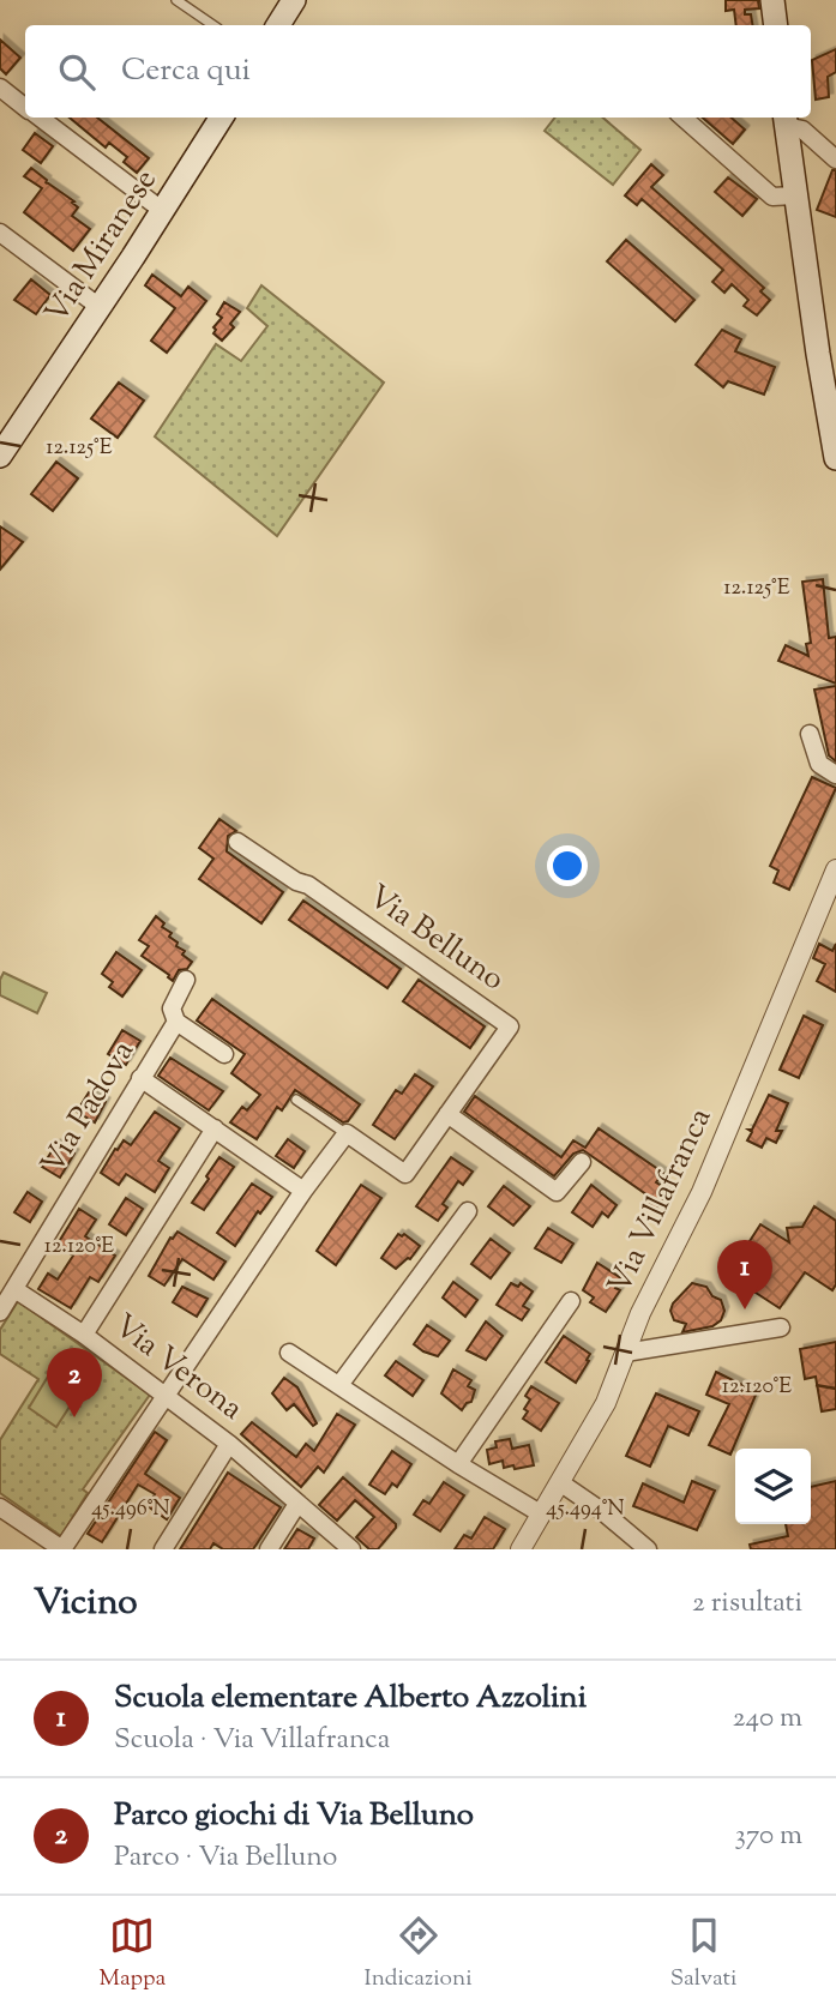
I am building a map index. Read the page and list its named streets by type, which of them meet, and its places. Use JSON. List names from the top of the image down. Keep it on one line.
{"streets":{"main road":["Via Miranese"],"street":["Via Belluno","Via Padova","Via Villafranca","Via Verona"]},"crossings":[["Via Padova","Via Verona"]],"page":{"search":"Cerca qui","pins":["1","2"],"heading":["Vicino","2 risultati"],"list":[{"mark":"1","name":"Scuola elementare Alberto Azzolini","note":"Scuola · Via Villafranca","value":"240 m"},{"mark":"2","name":"Parco giochi di Via Belluno","note":"Parco · Via Belluno","value":"370 m"}],"nav":["Mappa","Indicazioni","Salvati"]},"coordinates":["12.125°E","12.120°E","45.496°N","45.494°N"]}
